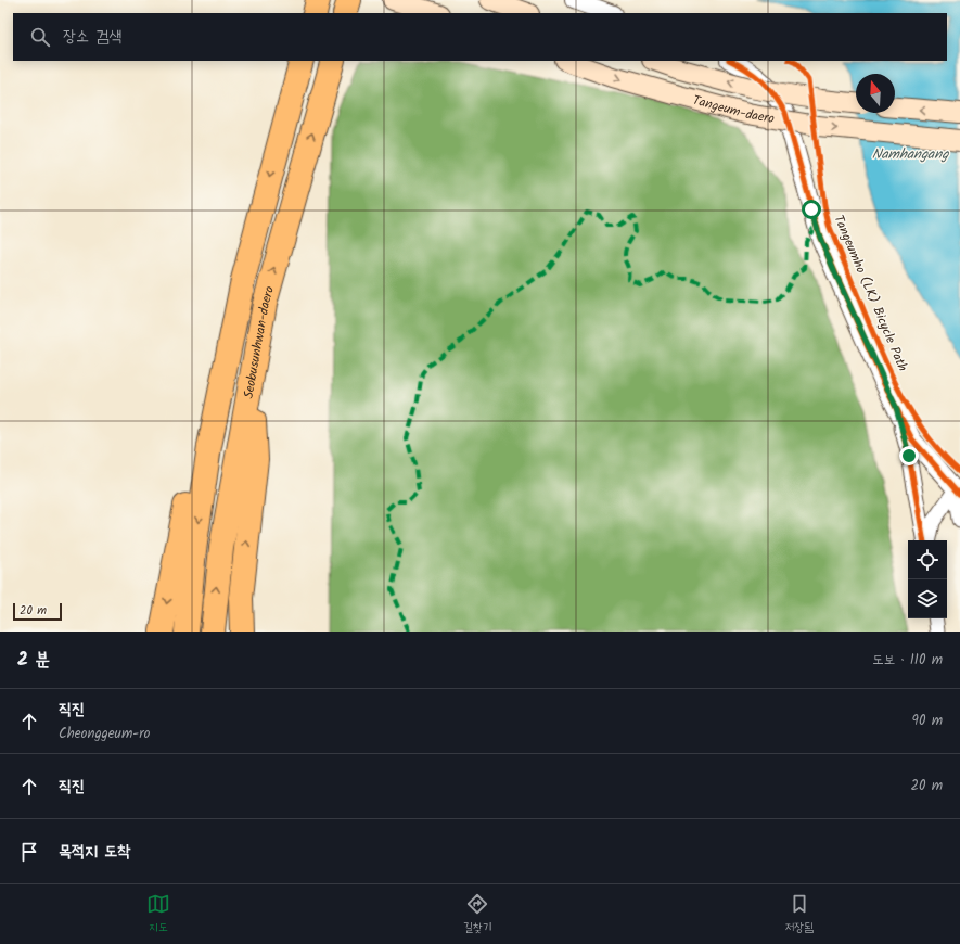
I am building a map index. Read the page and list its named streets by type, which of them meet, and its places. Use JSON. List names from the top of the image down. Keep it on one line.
{"streets":{"highway":["Seobusunhwan-daero"],"main road":["Tangeum-daero"],"cycle path":["Tangeumho (LK) Bicycle Path"]},"water":["Namhangang"],"scale_bar":"20 m","north":"top","page":{"search":"장소 검색","scale":"20 m","heading":["2 분","도보 · 110 m"],"list":[["직진","Cheonggeum-ro","90 m"],["직진","20 m"],"목적지 도착"],"nav":["지도","길찾기","저장됨"]}}
